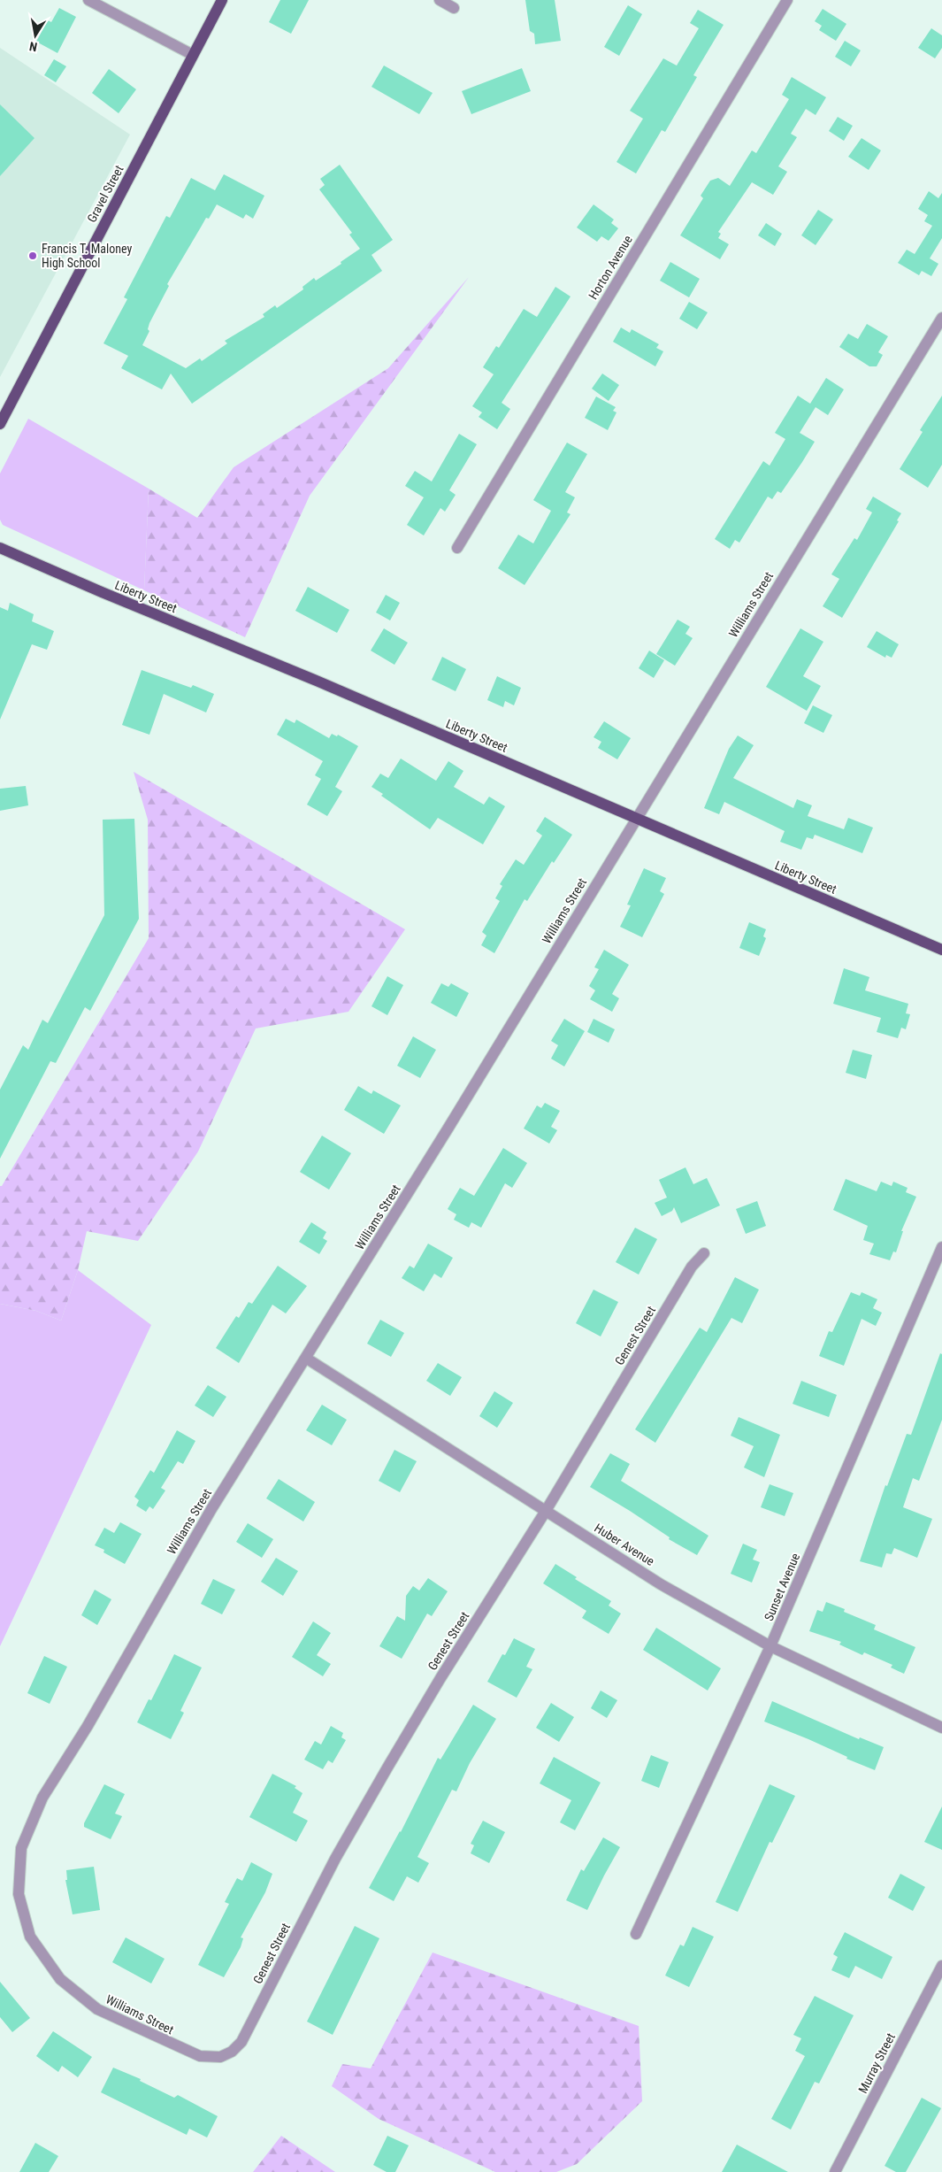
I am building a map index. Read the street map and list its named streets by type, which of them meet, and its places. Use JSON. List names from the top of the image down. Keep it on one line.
{"streets":{"main road":["Gravel Street","Liberty Street"],"street":["Horton Avenue","Williams Street","Genest Street","Huber Avenue","Sunset Avenue","Murray Street"]},"crossings":[["Liberty Street","Williams Street"],["Williams Street","Genest Street"],["Williams Street","Huber Avenue"],["Genest Street","Huber Avenue"],["Huber Avenue","Sunset Avenue"]],"places":["Francis T. Maloney High School"],"north":"bottom"}
